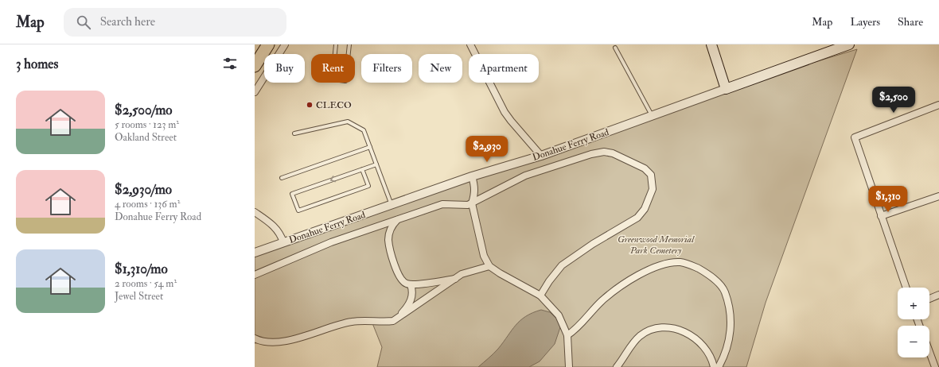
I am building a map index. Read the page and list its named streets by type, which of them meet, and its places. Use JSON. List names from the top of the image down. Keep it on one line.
{"streets":{"main road":["Donahue Ferry Road"]},"parks":["Greenwood Memorial Park Cemetery"],"places":["CLECO"],"page":{"header":"Map","search":"Search here","nav":["Map","Layers","Share"],"heading":"3 homes","chip":["Buy","Rent","Filters","New","Apartment"],"list":[{"name":"$2,500/mo","note":"5 rooms · 123 m² · Oakland Street"},{"name":"$2,930/mo","note":"4 rooms · 136 m² · Donahue Ferry Road"},{"name":"$1,310/mo","note":"2 rooms · 54 m² · Jewel Street"}],"price":["$2,500","$2,930","$1,310"],"map_buttons":["+","−"]}}
